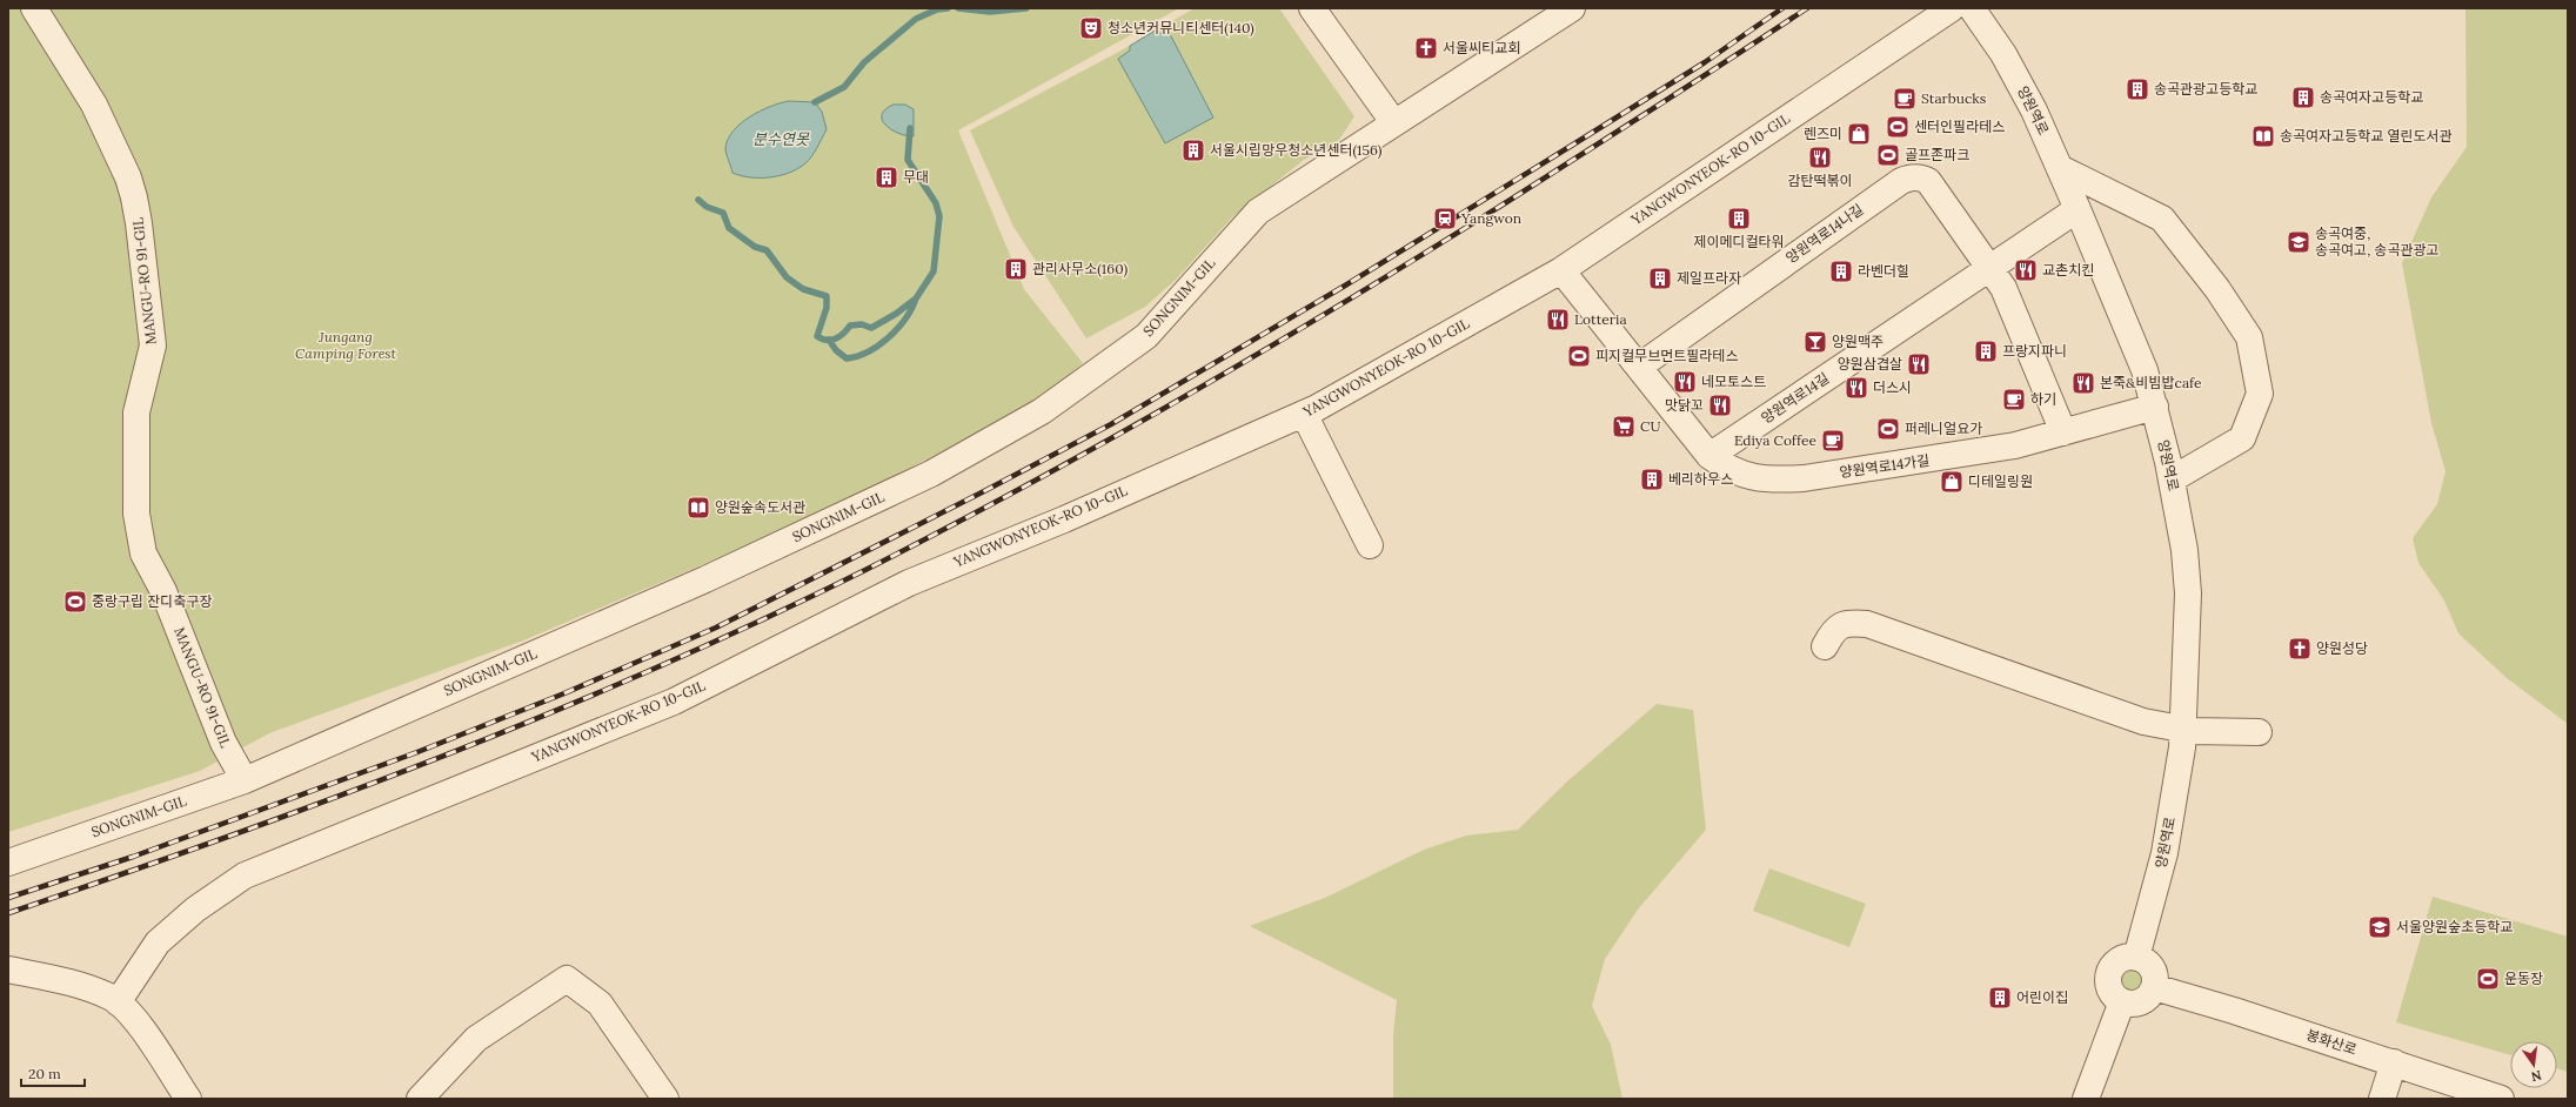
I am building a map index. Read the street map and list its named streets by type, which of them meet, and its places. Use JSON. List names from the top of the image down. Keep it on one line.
{"streets":{"street":["양원역로","YANGWONYEOK-RO 10-GIL","양원역로14나길","MANGU-RO 91-GIL","SONGNIM-GIL","양원역로14길","양원역로14가길","봉화산로"]},"crossings":[["양원역로","양원역로14길"],["양원역로","양원역로14가길"],["양원역로","봉화산로"],["양원역로14나길","양원역로14길"],["MANGU-RO 91-GIL","SONGNIM-GIL"],["양원역로14길","양원역로14가길"]],"water":["분수연못"],"parks":["Jungang Camping Forest"],"places":{"theatre":["청소년커뮤니티센터(140)"],"church":["서울씨티교회","양원성당"],"building":["송곡관광고등학교","송곡여자고등학교","서울시립망우청소년센터(156)","무대","제이메디컬타워","관리사무소(160)","라벤더힐","제일프라자","프랑지파니","베리하우스","어린이집"],"cafe":["Starbucks","하기","Ediya Coffee"],"sports":["센터인필라테스","골프존파크","피지컬무브먼트필라테스","퍼레니얼요가","중랑구립 잔디축구장","운동장"],"shop":["렌즈미","디테일링원"],"library":["송곡여자고등학교 열린도서관","양원숲속도서관"],"restaurant":["감탄떡볶이","교촌치킨","Lotteria","양원삼겹살","네모토스트","본죽&비빔밥cafe","더스시","맛닭꼬"],"station":["Yangwon"],"school or university":["송곡여중, 송곡여고, 송곡관광고","서울양원숲초등학교"],"bar":["양원맥주"],"supermarket":["CU"]},"scale_bar":"20 m","north":"bottom"}
